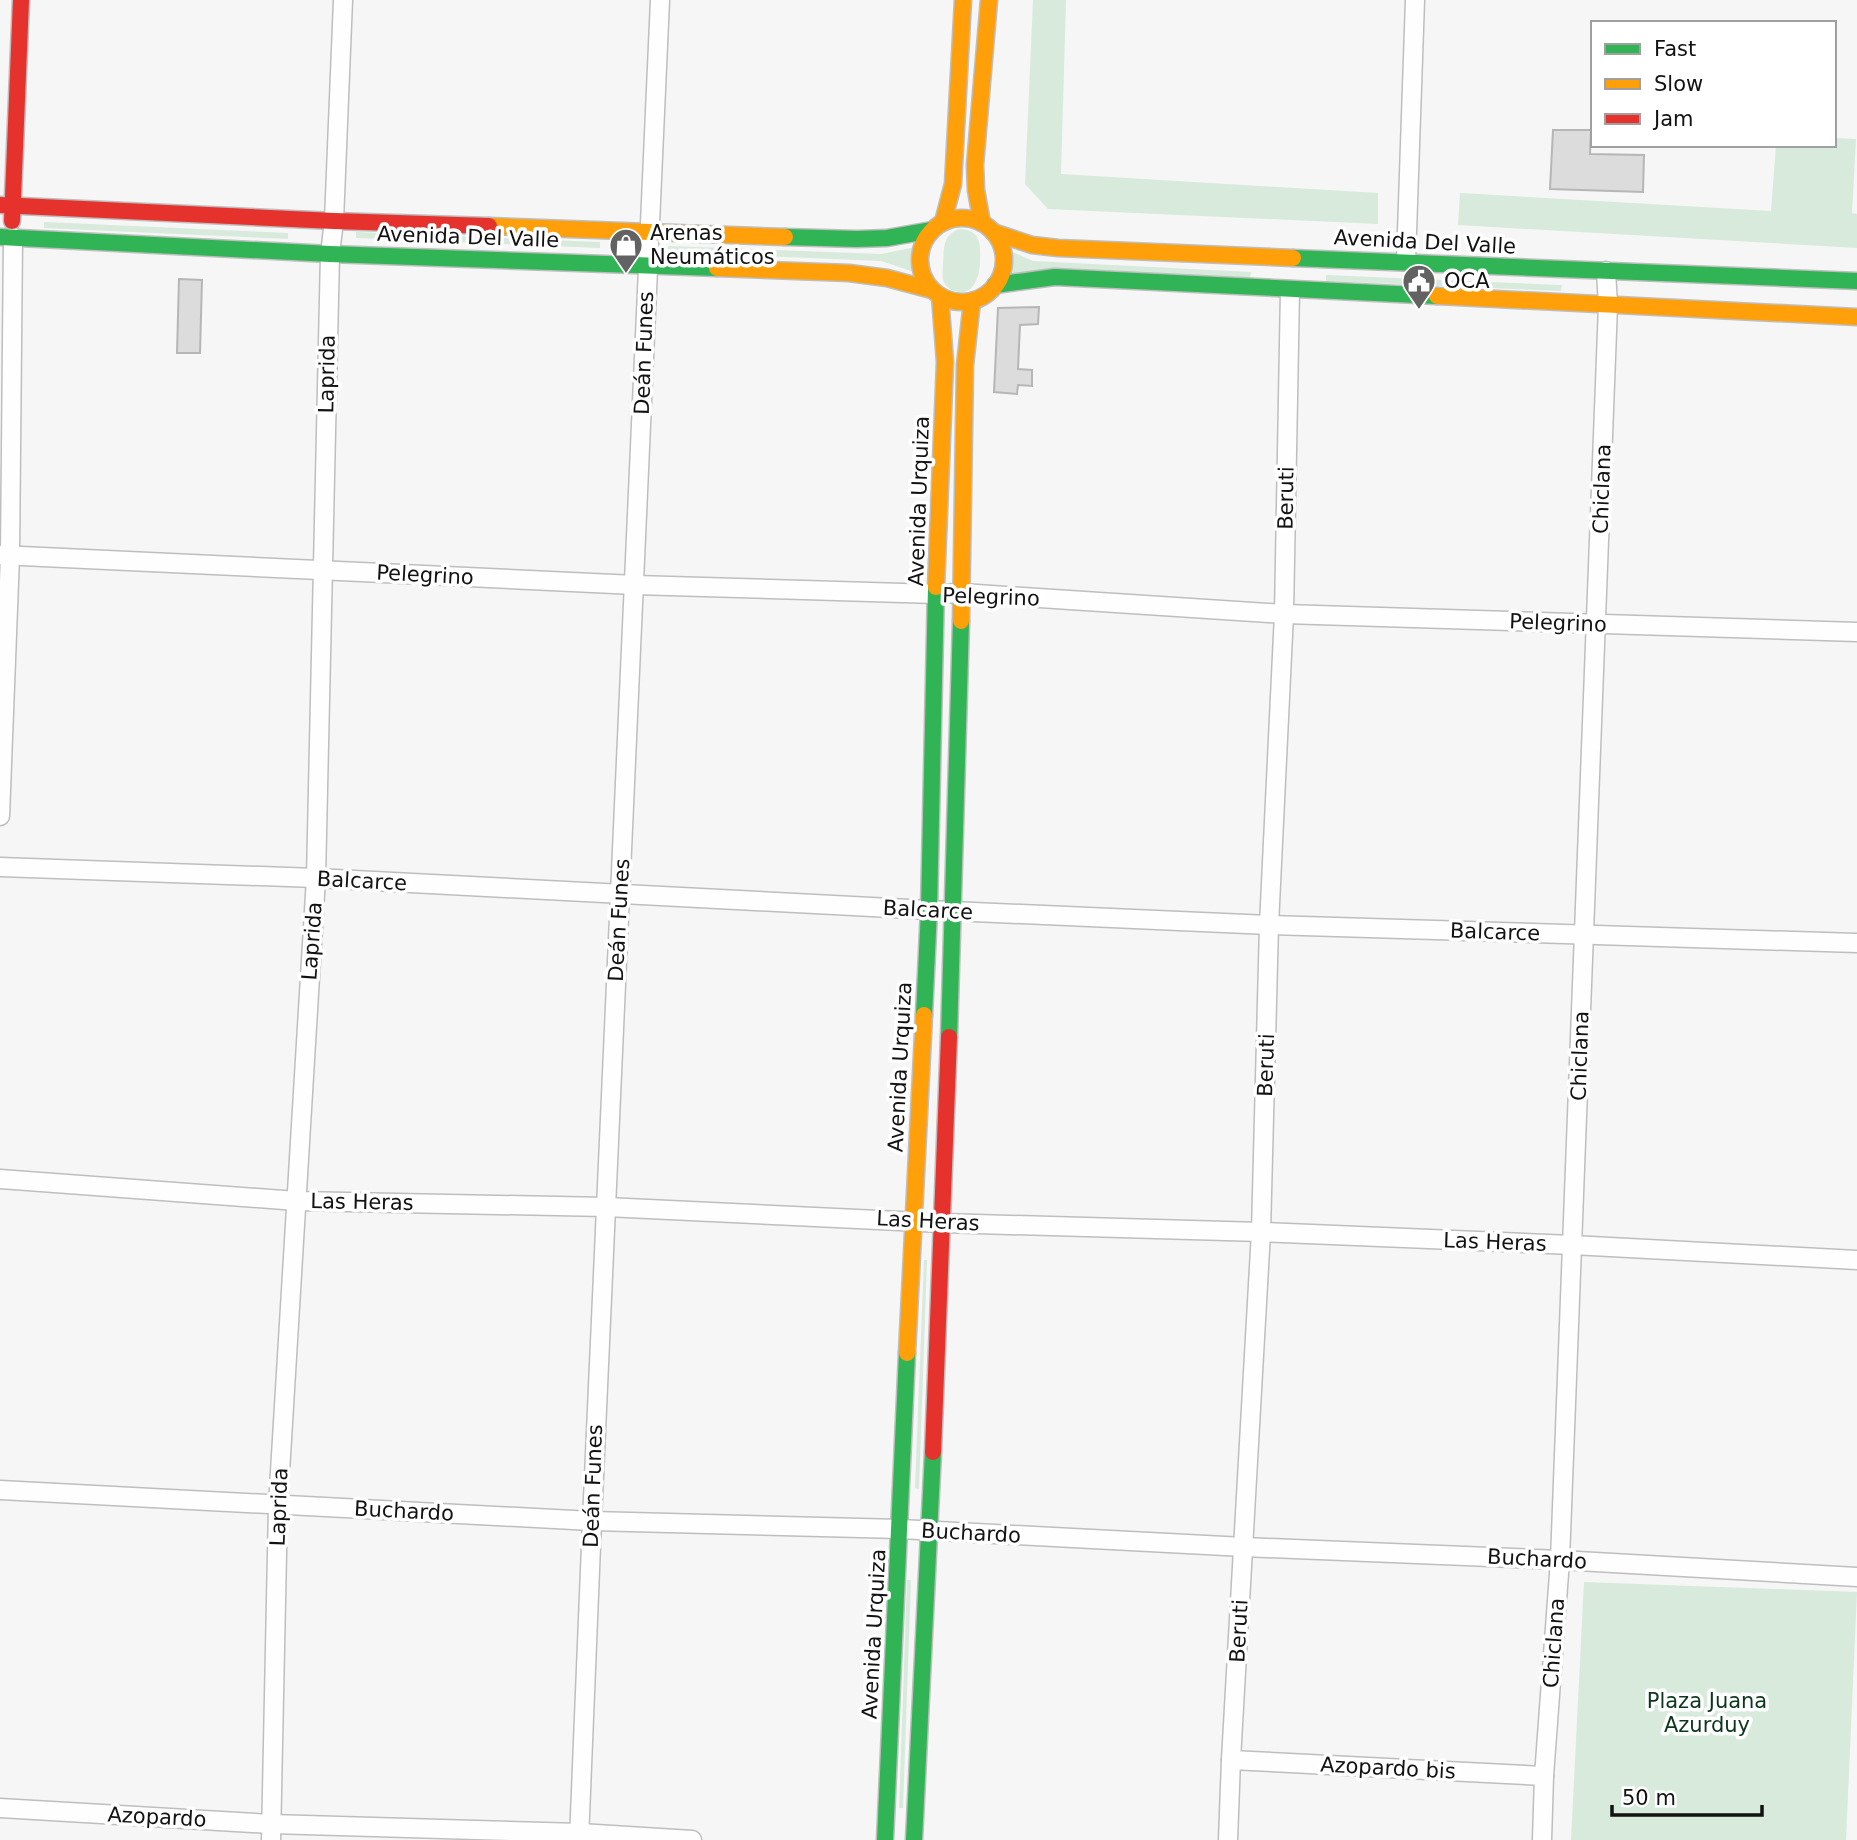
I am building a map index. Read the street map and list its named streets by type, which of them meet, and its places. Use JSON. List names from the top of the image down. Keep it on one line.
{"streets":{"main road":["Avenida Del Valle","Avenida Urquiza"],"street":["Deán Funes","Laprida","Chiclana","Beruti","Pelegrino","Balcarce","Las Heras","Buchardo","Azopardo bis","Azopardo"]},"crossings":[["Avenida Del Valle","Deán Funes"],["Avenida Del Valle","Laprida"],["Avenida Del Valle","Chiclana"],["Avenida Del Valle","Avenida Urquiza"],["Deán Funes","Pelegrino"],["Deán Funes","Balcarce"],["Deán Funes","Las Heras"],["Deán Funes","Buchardo"],["Deán Funes","Azopardo"],["Laprida","Pelegrino"],["Laprida","Balcarce"],["Laprida","Las Heras"],["Laprida","Buchardo"],["Laprida","Azopardo"],["Chiclana","Pelegrino"],["Chiclana","Balcarce"],["Chiclana","Las Heras"],["Chiclana","Buchardo"],["Chiclana","Azopardo bis"],["Beruti","Pelegrino"],["Beruti","Balcarce"],["Beruti","Las Heras"],["Beruti","Buchardo"],["Beruti","Azopardo bis"],["Avenida Urquiza","Pelegrino"],["Avenida Urquiza","Balcarce"],["Avenida Urquiza","Las Heras"],["Avenida Urquiza","Buchardo"]],"parks":["Plaza Juana Azurduy"],"places":{"shop":["Arenas Neumáticos"],"public building":["OCA"]},"legend":["Fast","Slow","Jam"],"scale_bar":"50 m"}
